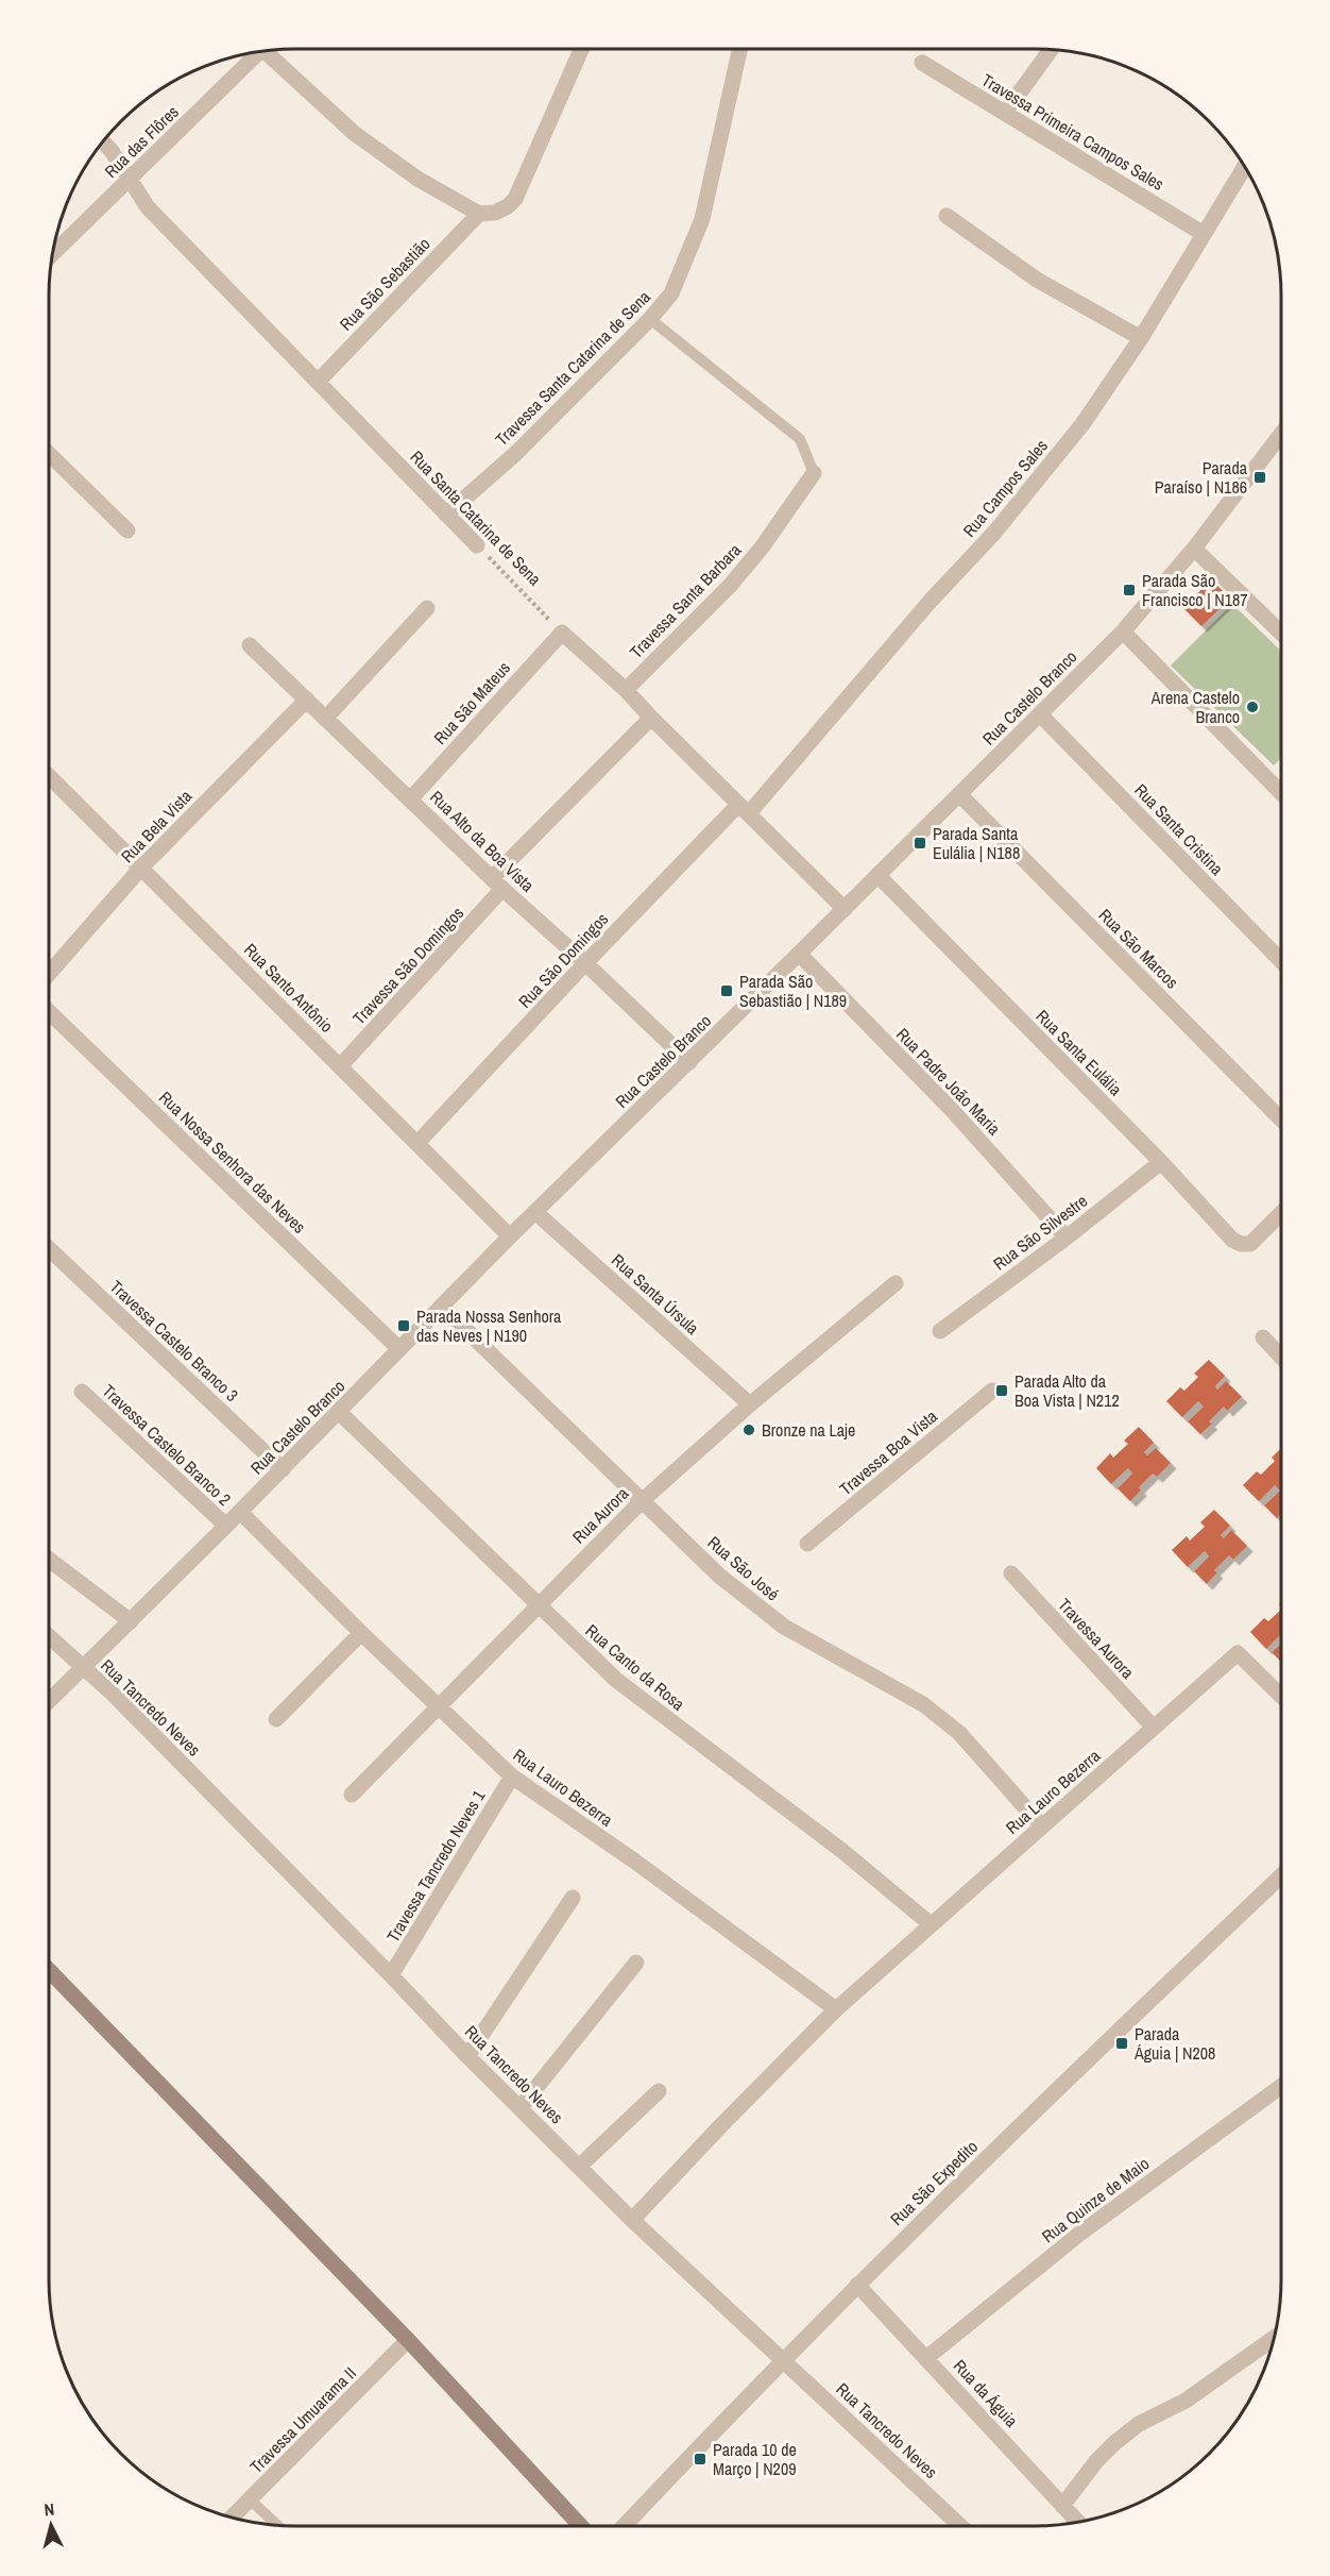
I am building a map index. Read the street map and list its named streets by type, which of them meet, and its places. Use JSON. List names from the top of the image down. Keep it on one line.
{"streets":{"street":["Travessa Primeira Campos Sales","Rua das Flôres","Rua São Sebastião","Travessa Santa Catarina de Sena","Rua Campos Sales","Rua Santa Catarina de Sena","Travessa Santa Barbara","Rua Castelo Branco","Rua São Mateus","Rua Bela Vista","Rua Santa Cristina","Rua Alto da Boa Vista","Rua São Marcos","Rua São Domingos","Travessa São Domingos","Rua Santo Antônio","Rua Santa Eulália","Rua Padre João Maria","Rua Nossa Senhora das Neves","Rua São Silvestre","Rua Santa Úrsula","Travessa Castelo Branco 3","Travessa Castelo Branco 2","Travessa Boa Vista","Rua Aurora","Rua São José","Travessa Aurora","Rua Canto da Rosa","Rua Tancredo Neves","Rua Lauro Bezerra","Travessa Tancredo Neves 1","Rua São Expedito","Rua Quinze de Maio","Rua da Águia","Travessa Umuarama II"]},"crossings":[["Travessa Primeira Campos Sales","Rua Campos Sales"],["Rua das Flôres","Rua Santa Catarina de Sena"],["Rua São Sebastião","Rua Santa Catarina de Sena"],["Travessa Santa Catarina de Sena","Rua Santa Catarina de Sena"],["Rua Campos Sales","Rua São Domingos"],["Rua Santa Catarina de Sena","Rua São Mateus"],["Rua Castelo Branco","Rua Santa Cristina"],["Rua Castelo Branco","Rua Alto da Boa Vista"],["Rua Castelo Branco","Rua São Marcos"],["Rua Castelo Branco","Rua Santo Antônio"],["Rua Castelo Branco","Rua Santa Eulália"],["Rua Castelo Branco","Rua Padre João Maria"],["Rua Castelo Branco","Rua Nossa Senhora das Neves"],["Rua Castelo Branco","Rua Santa Úrsula"],["Rua Castelo Branco","Travessa Castelo Branco 3"],["Rua Castelo Branco","Travessa Castelo Branco 2"],["Rua Castelo Branco","Rua São José"],["Rua Castelo Branco","Rua Canto da Rosa"],["Rua Castelo Branco","Rua Tancredo Neves"],["Rua Castelo Branco","Rua Lauro Bezerra"],["Rua São Mateus","Rua Alto da Boa Vista"],["Rua Bela Vista","Rua Alto da Boa Vista"],["Rua Bela Vista","Rua Santo Antônio"],["Rua Alto da Boa Vista","Rua São Domingos"],["Rua Alto da Boa Vista","Travessa São Domingos"],["Rua São Domingos","Rua Santo Antônio"],["Travessa São Domingos","Rua Santo Antônio"],["Rua Santa Eulália","Rua São Silvestre"],["Rua Padre João Maria","Rua São Silvestre"],["Rua Santa Úrsula","Rua Aurora"],["Rua Aurora","Rua São José"],["Rua Aurora","Rua Canto da Rosa"],["Rua Aurora","Rua Lauro Bezerra"],["Rua São José","Rua Lauro Bezerra"],["Travessa Aurora","Rua Lauro Bezerra"],["Rua Canto da Rosa","Rua Lauro Bezerra"],["Rua Tancredo Neves","Rua Lauro Bezerra"],["Rua Tancredo Neves","Travessa Tancredo Neves 1"],["Rua Tancredo Neves","Rua São Expedito"],["Rua Lauro Bezerra","Travessa Tancredo Neves 1"],["Rua São Expedito","Rua da Águia"],["Rua Quinze de Maio","Rua da Águia"]],"places":{"transit":["Parada Paraíso | N186","Parada São Francisco | N187","Parada Santa Eulália | N188","Parada São Sebastião | N189","Parada Nossa Senhora das Neves | N190","Parada Alto da Boa Vista | N212","Parada Águia | N208","Parada 10 de Março | N209"],"other":["Arena Castelo Branco","Bronze na Laje"]},"north":"top"}
